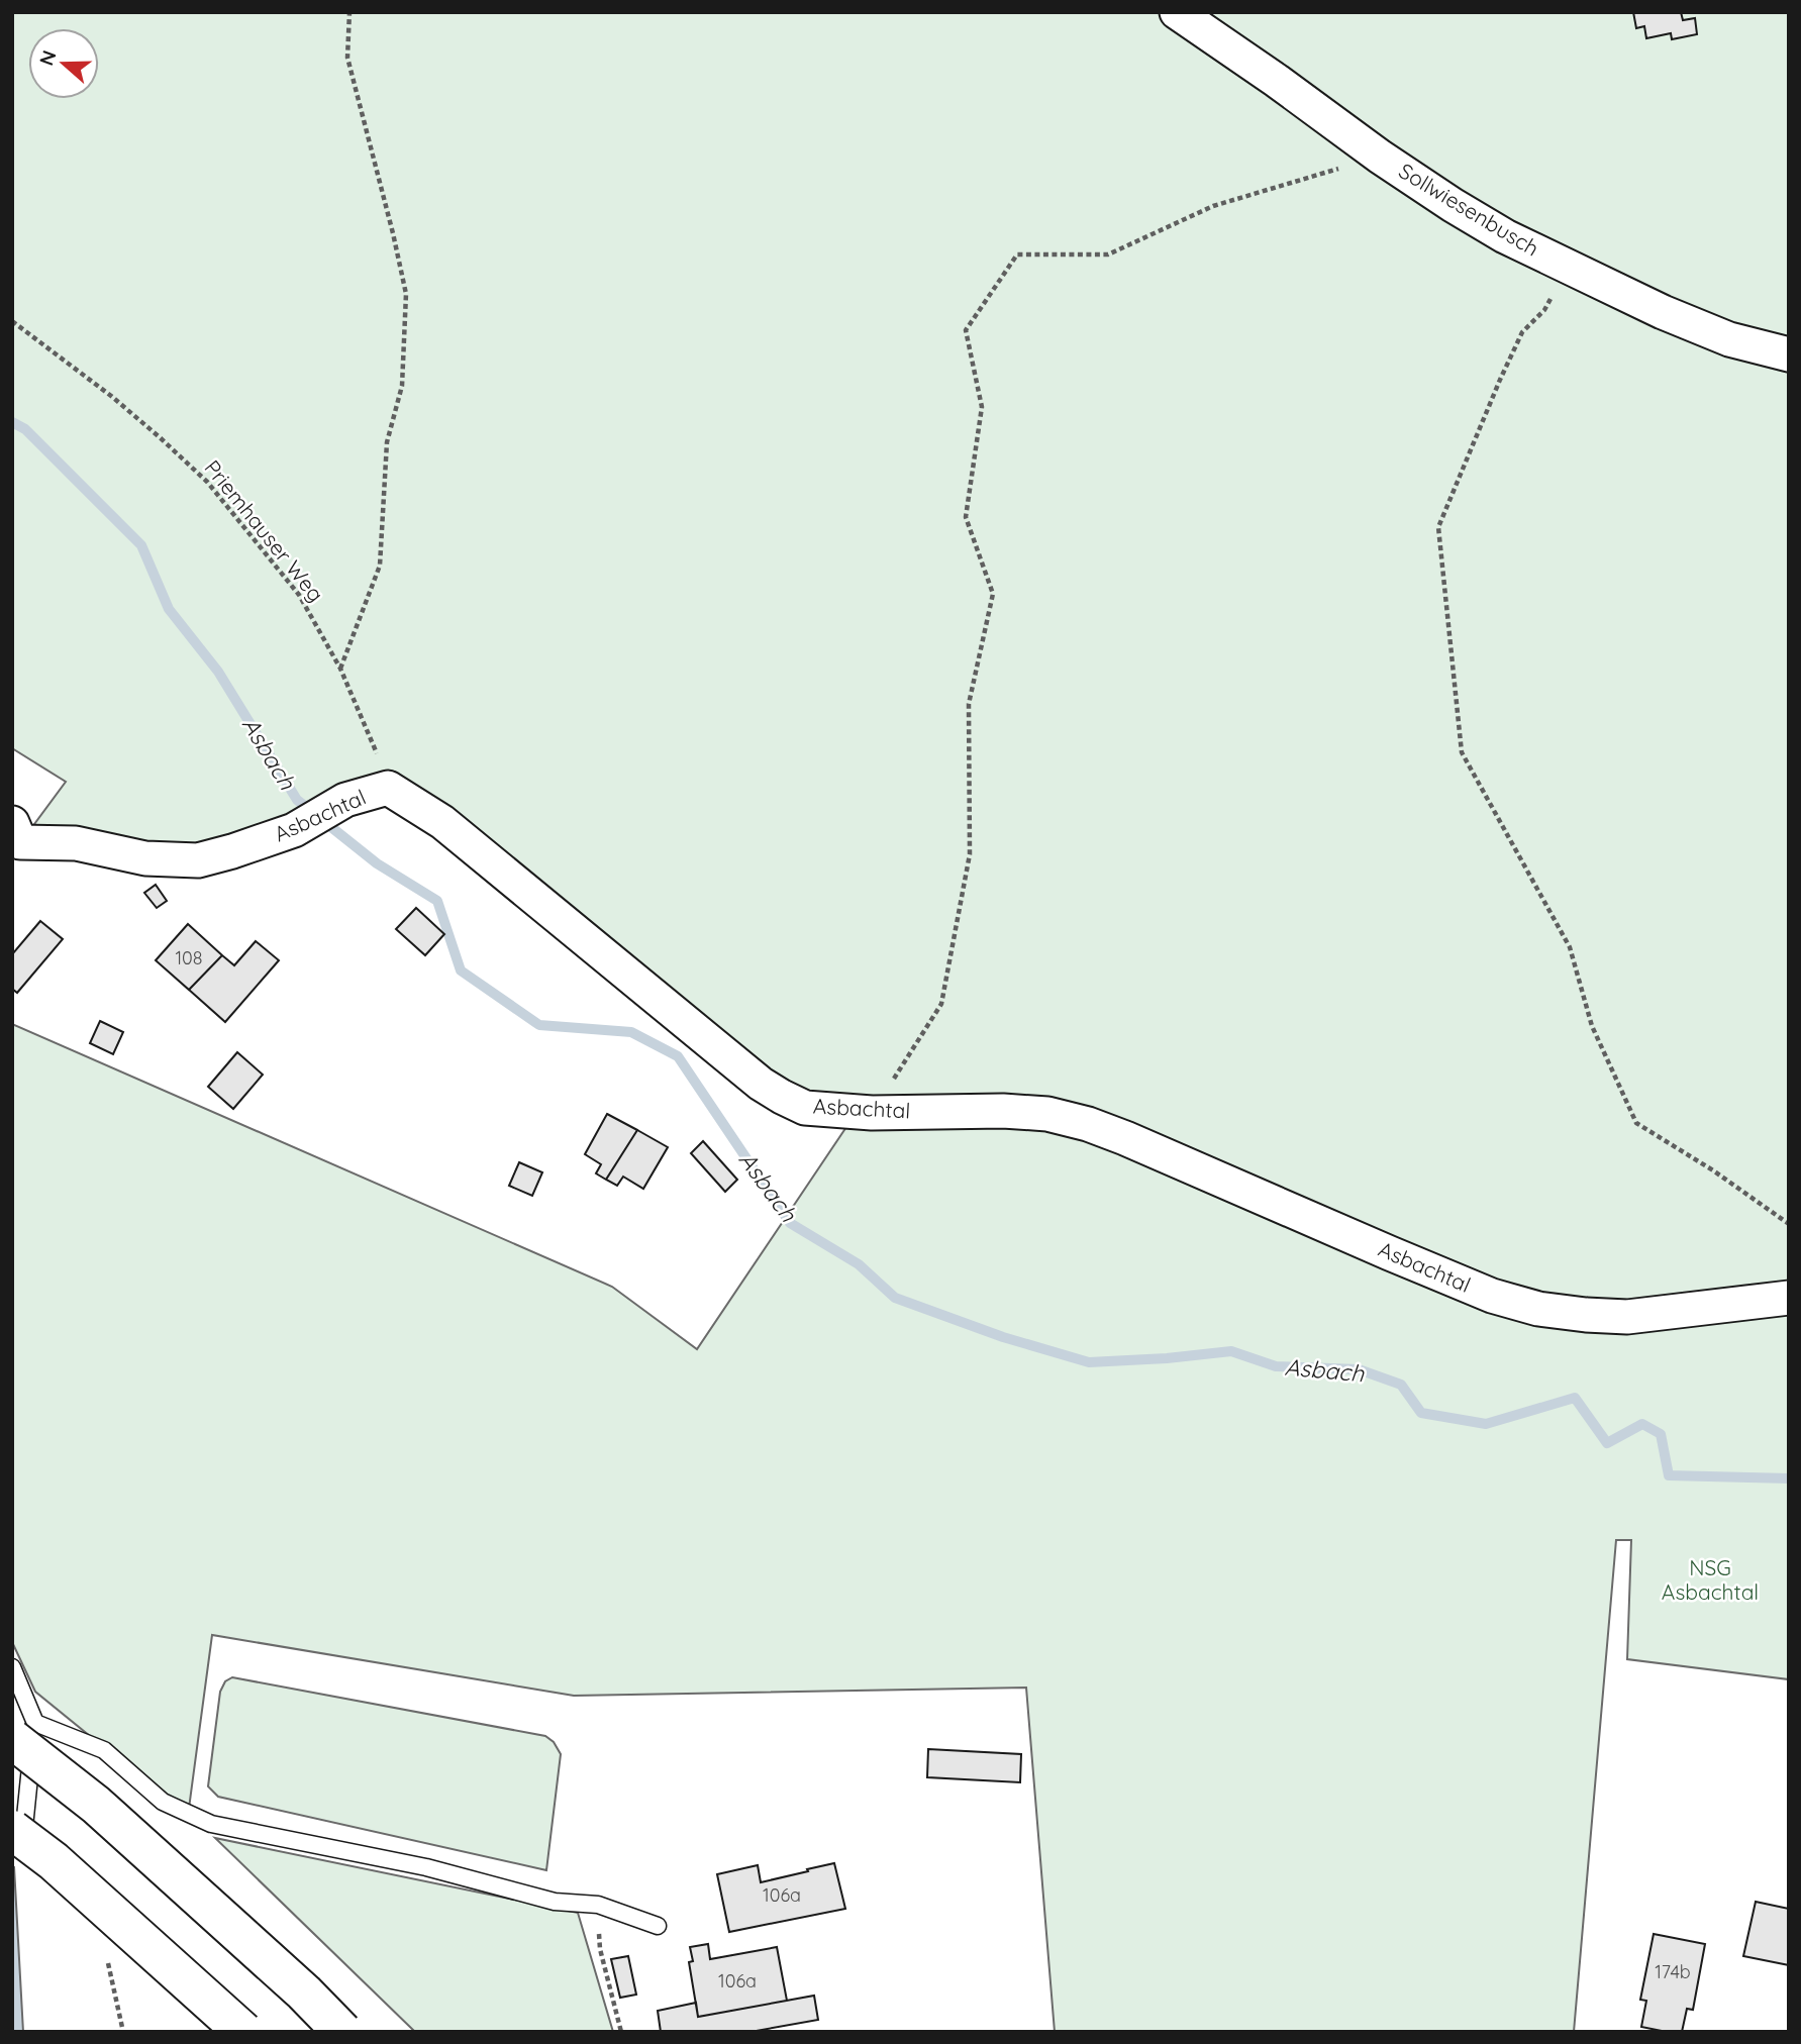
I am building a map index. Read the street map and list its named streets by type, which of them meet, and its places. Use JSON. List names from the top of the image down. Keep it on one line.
{"streets":{"street":["Sollwiesenbusch","Asbachtal"],"path":["Priemhauser Weg"]},"crossings":[["Priemhauser Weg","Asbachtal"]],"water":["Asbach"],"parks":["NSG Asbachtal"],"house_numbers":["108","106a","174b","106a"],"north":"left"}
